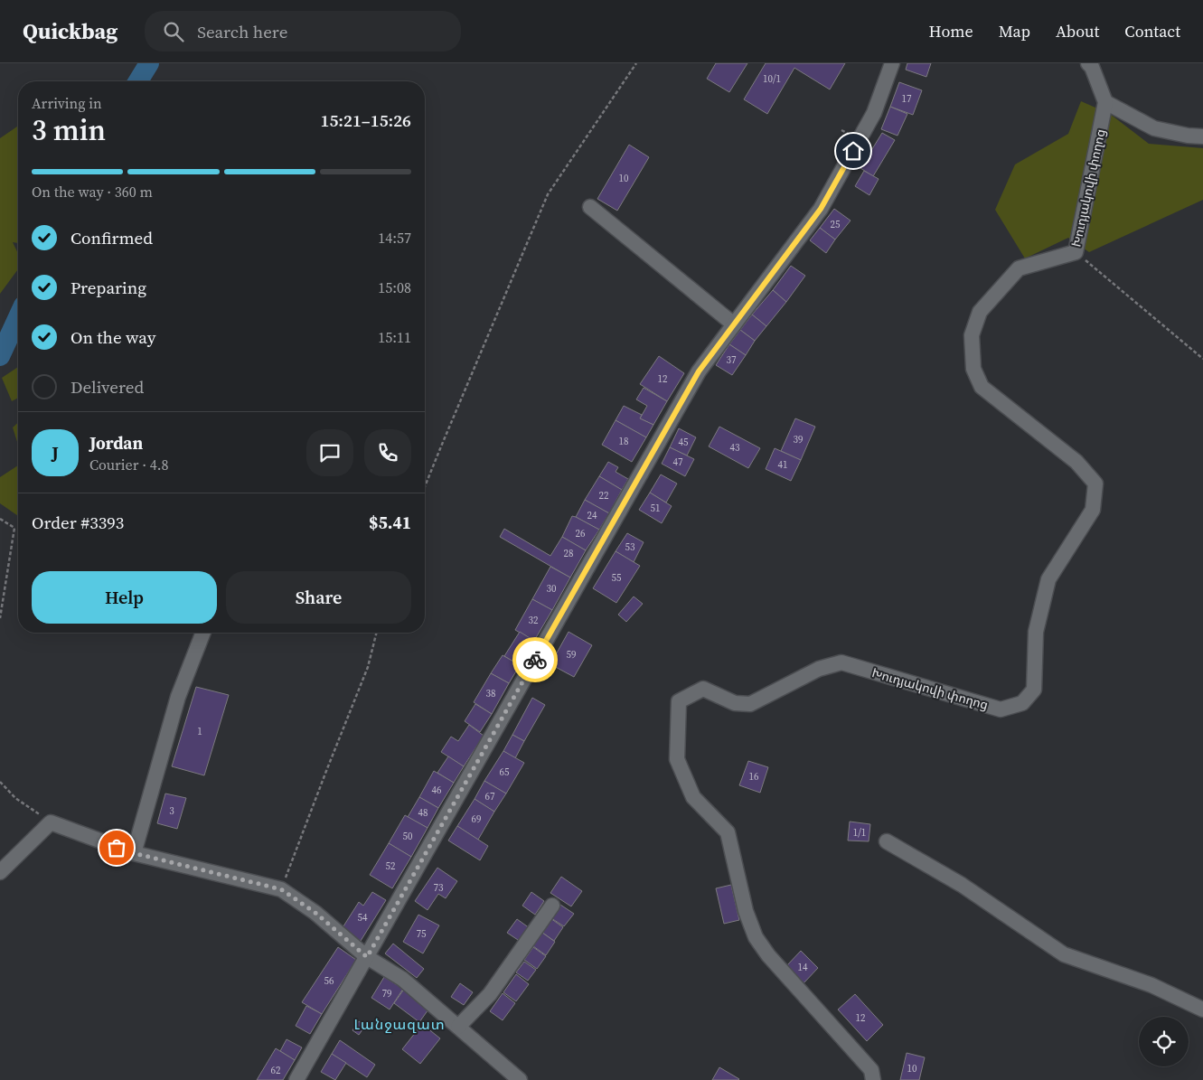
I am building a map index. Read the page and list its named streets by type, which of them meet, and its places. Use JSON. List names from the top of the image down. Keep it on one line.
{"streets":{"street":["Խուդյակովի փողոց"]},"districts":["Լանջազատ"],"house_numbers":["10/1","17","10","25","37","12","39","18","45","43","47","41","22","51","24","26","53","28","55","30","32","59","38","1","65","16","46","67","3","48","69","1/1","50","52","73","54","75","14","56","79","12","10","62"],"page":{"header":"Quickbag","search":"Search here","nav":["Home","Map","About","Contact"],"heading":["3 min","Arriving in","15:21–15:26"],"panel":["Jordan","Courier · 4.8","Order #3393","$5.41"],"bar":"On the way · 360 m","list":[["Confirmed","14:57"],["Preparing","15:08"],["On the way","15:11"],"Delivered"],"round":"J","buttons":["Help","Share"]}}
